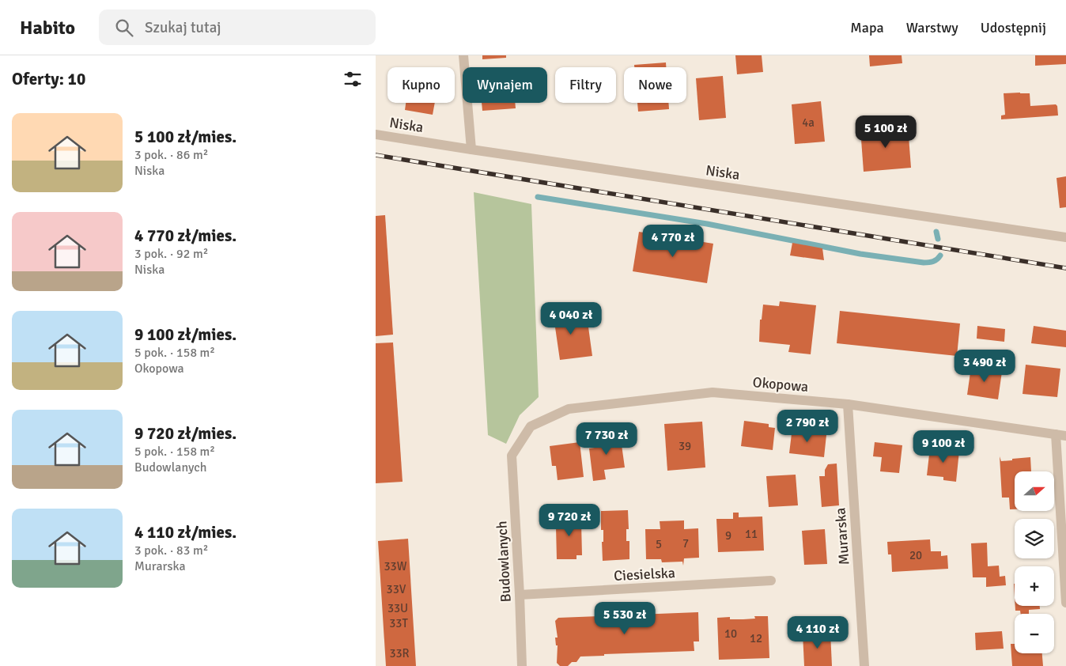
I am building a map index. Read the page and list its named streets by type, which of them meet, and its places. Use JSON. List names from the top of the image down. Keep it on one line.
{"streets":{"street":["Niska","Okopowa","Murarska","Budowlanych","Ciesielska"]},"crossings":[["Okopowa","Murarska"],["Okopowa","Budowlanych"],["Budowlanych","Ciesielska"]],"house_numbers":["4a","39","11","9","7","5","20","33W","33V","33U","33T","10","12","33R"],"north":"right","page":{"header":"Habito","search":"Szukaj tutaj","nav":["Mapa","Warstwy","Udostępnij"],"heading":"Oferty: 10","chip":["Kupno","Wynajem","Filtry","Nowe"],"list":[{"name":"5 100 zł/mies.","note":"3 pok. · 86 m² · Niska"},{"name":"4 770 zł/mies.","note":"3 pok. · 92 m² · Niska"},{"name":"9 100 zł/mies.","note":"5 pok. · 158 m² · Okopowa"},{"name":"9 720 zł/mies.","note":"5 pok. · 158 m² · Budowlanych"},{"name":"4 110 zł/mies.","note":"3 pok. · 83 m² · Murarska"}],"price":["5 100 zł","4 770 zł","4 040 zł","3 490 zł","2 790 zł","7 730 zł","9 100 zł","9 720 zł","5 530 zł","4 110 zł"],"map_buttons":["+","−"]}}
